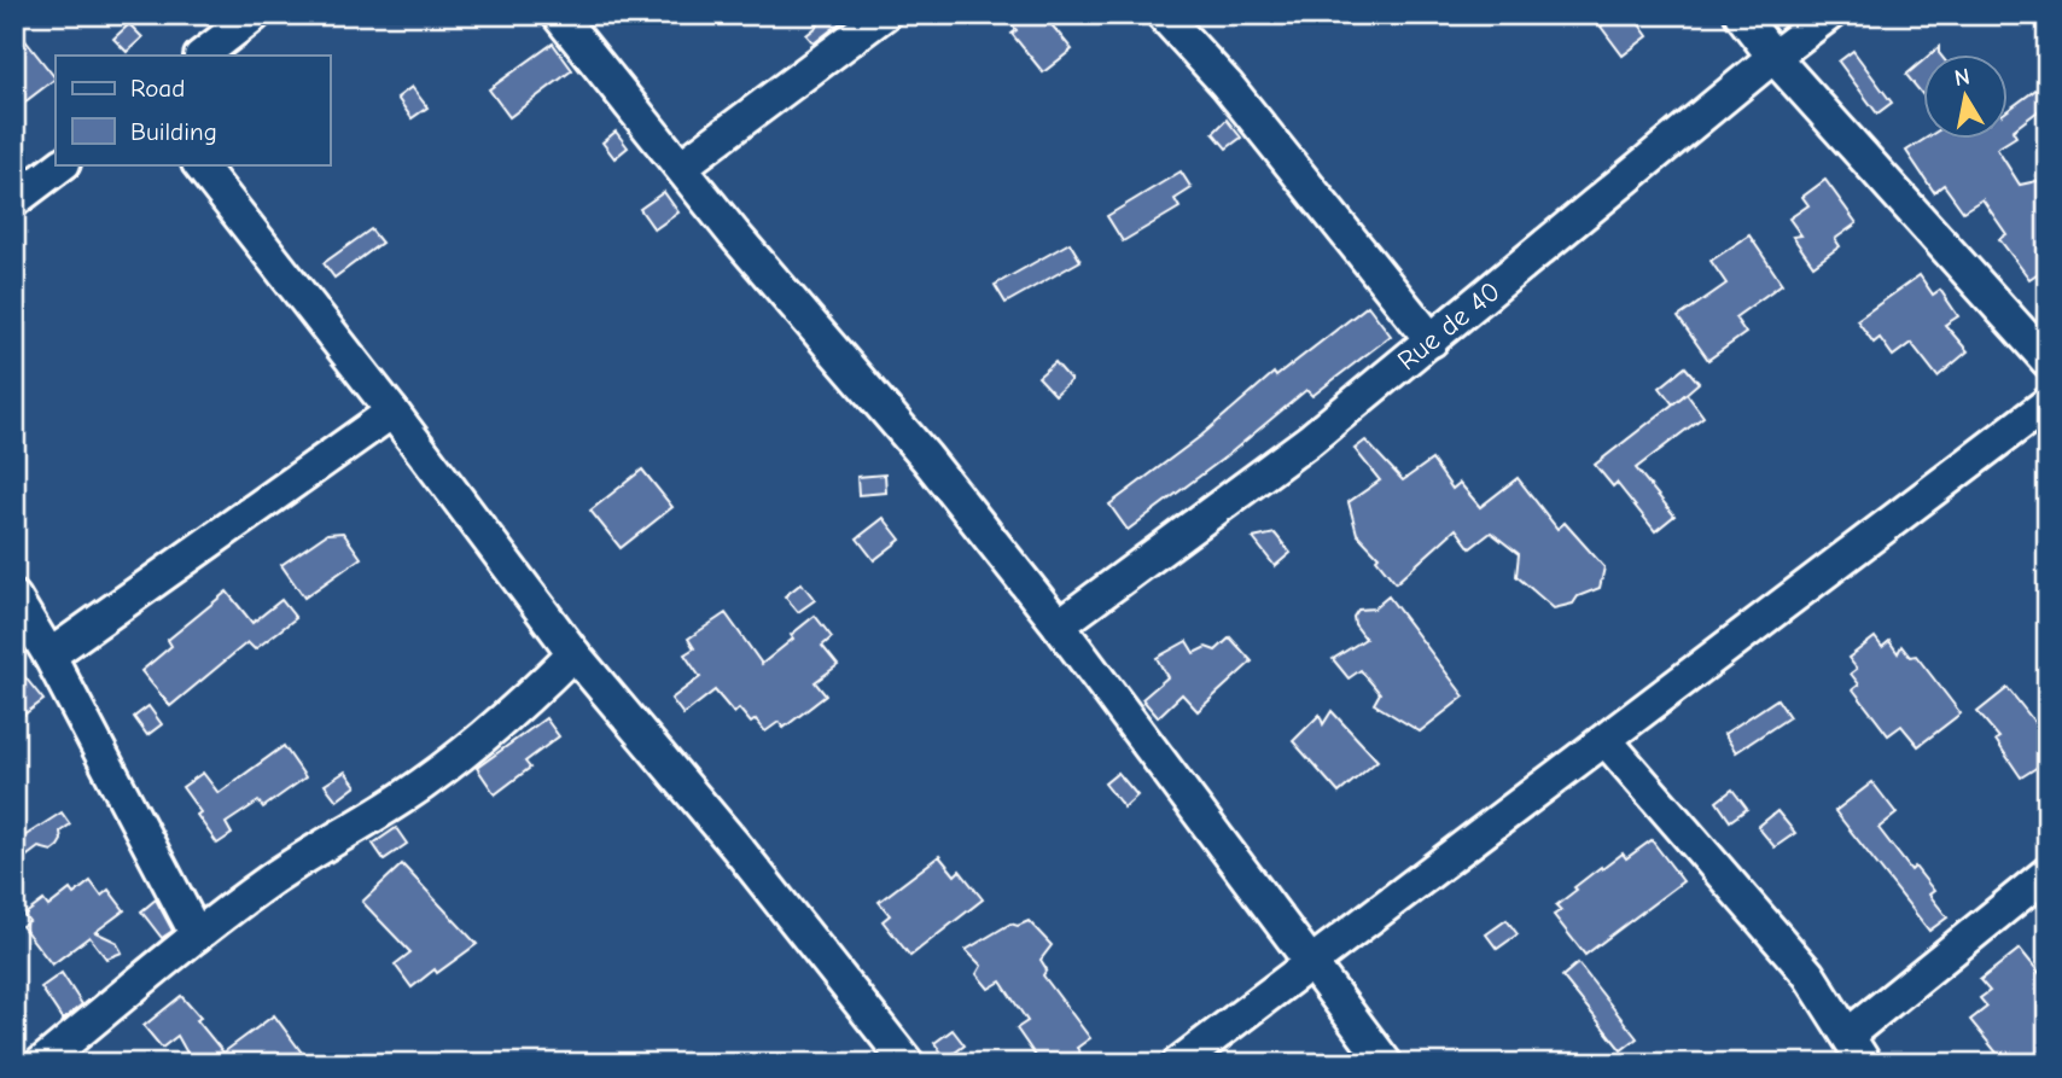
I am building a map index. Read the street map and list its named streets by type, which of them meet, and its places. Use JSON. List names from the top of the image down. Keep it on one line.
{"streets":{"street":["Rue de 40"]},"legend":["Road","Building"],"north":"top"}
